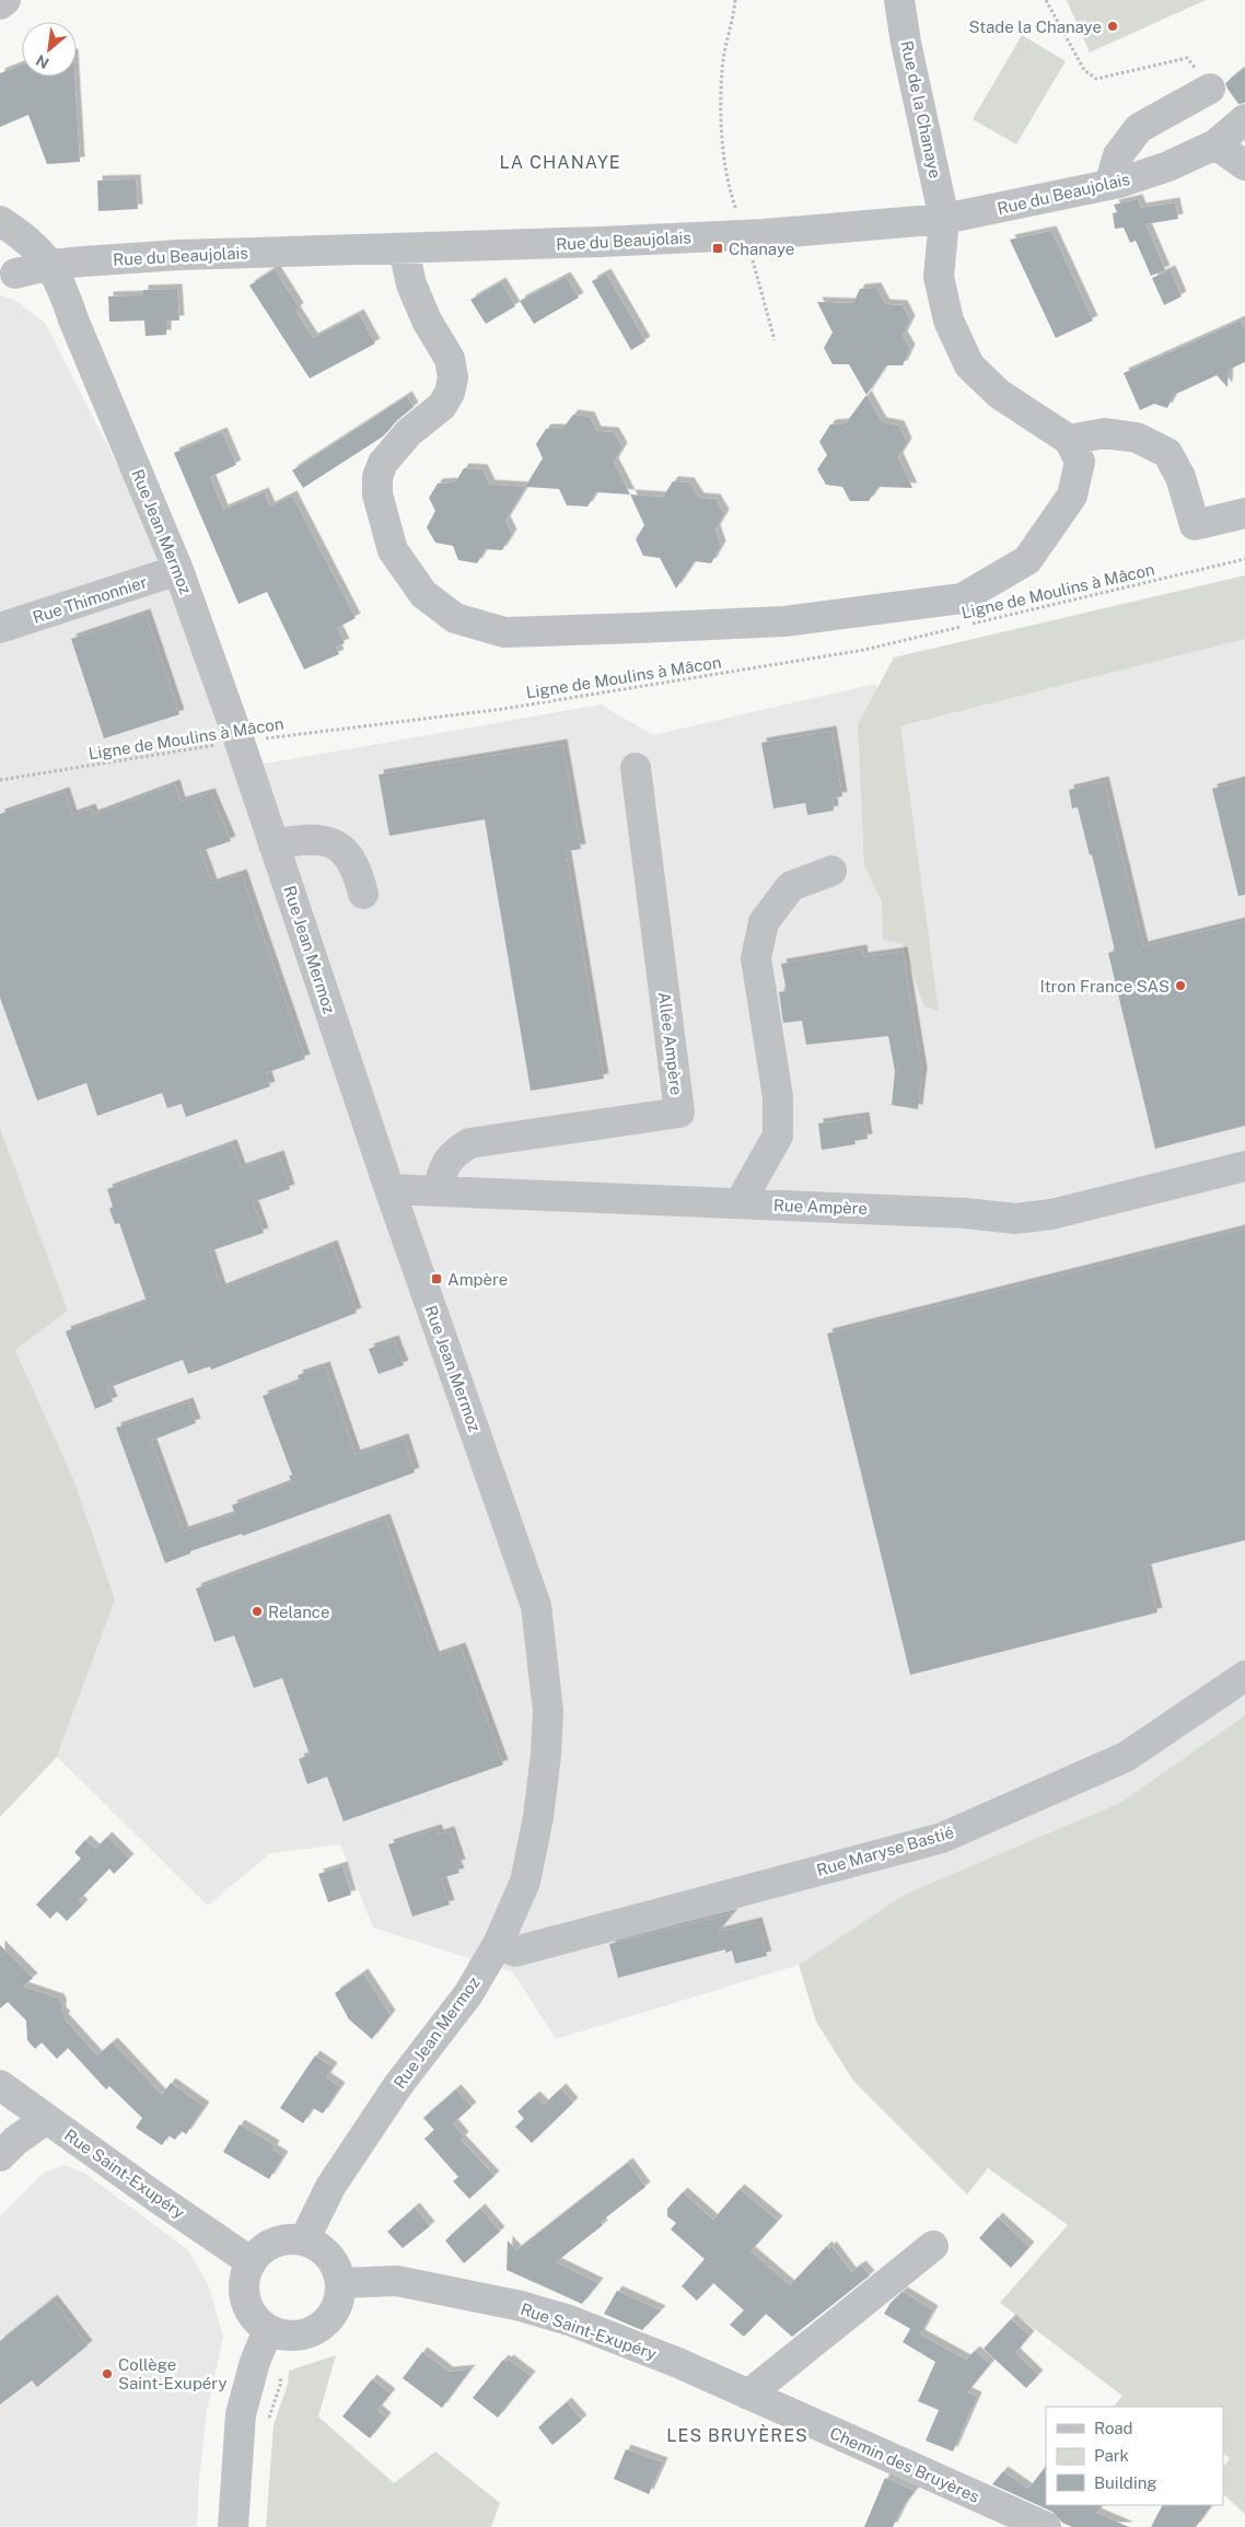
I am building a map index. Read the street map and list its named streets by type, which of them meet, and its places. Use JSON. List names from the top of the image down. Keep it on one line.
{"streets":{"street":["Rue de la Chanaye","Rue du Beaujolais","Rue Jean Mermoz","Rue Thimonnier","Allée Ampère","Rue Ampère","Rue Maryse Bastié","Rue Saint-Exupéry","Chemin des Bruyères"],"path":["Ligne de Moulins à Mâcon"]},"crossings":[["Rue de la Chanaye","Rue du Beaujolais"],["Rue du Beaujolais","Rue Jean Mermoz"],["Rue Jean Mermoz","Ligne de Moulins à Mâcon"],["Rue Jean Mermoz","Rue Thimonnier"],["Rue Jean Mermoz","Rue Ampère"],["Rue Jean Mermoz","Rue Maryse Bastié"],["Rue Jean Mermoz","Rue Saint-Exupéry"],["Allée Ampère","Rue Ampère"],["Rue Saint-Exupéry","Chemin des Bruyères"]],"districts":["LA CHANAYE","LES BRUYÈRES"],"places":{"other":["Stade la Chanaye","Itron France SAS","Relance","Collège Saint-Exupéry"],"transit":["Chanaye","Ampère"]},"legend":["Road","Park","Building"],"north":"bottom left"}
